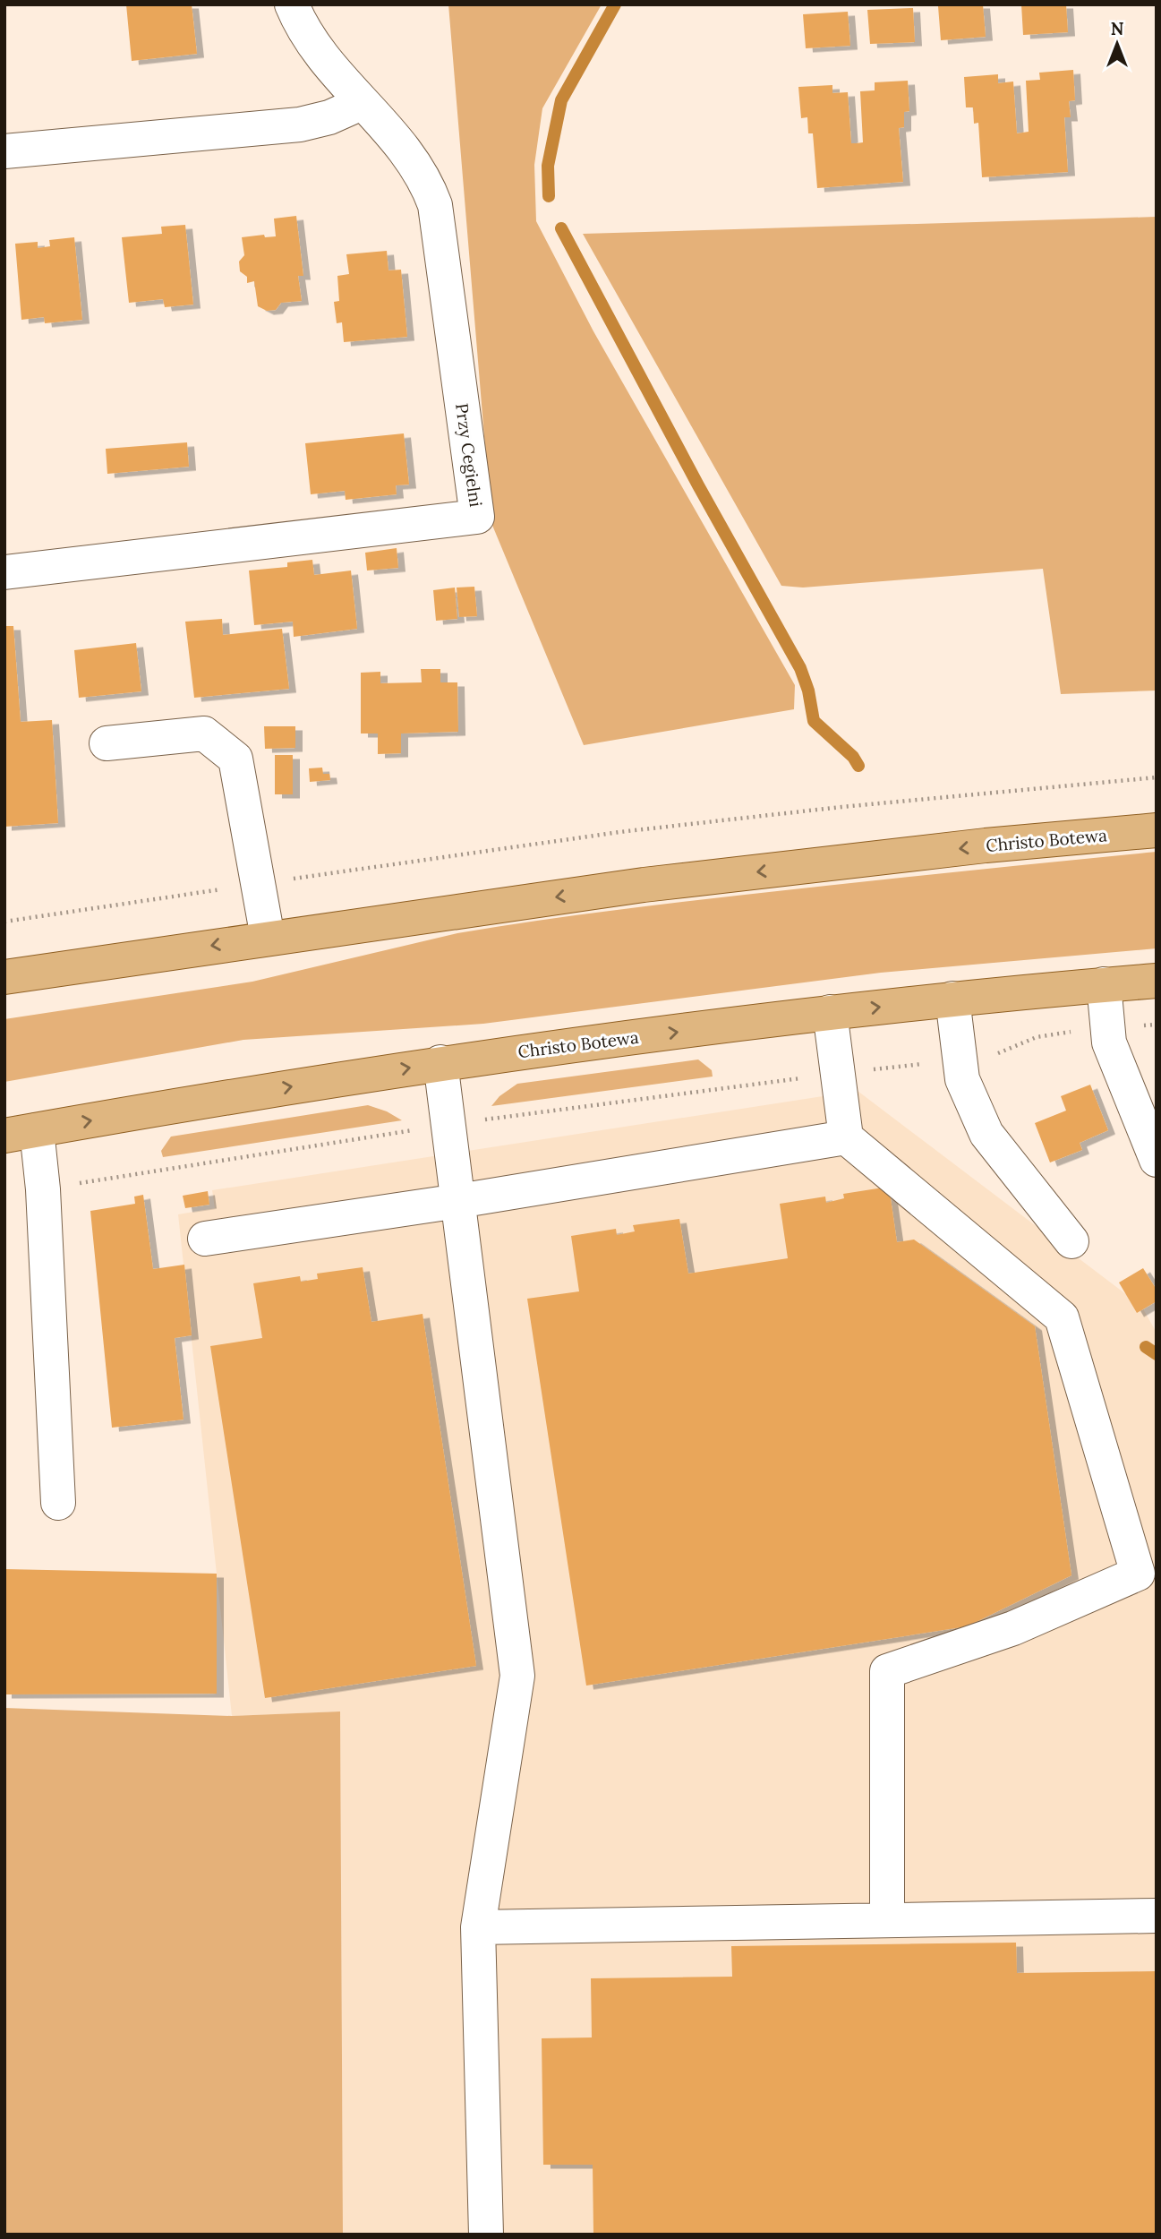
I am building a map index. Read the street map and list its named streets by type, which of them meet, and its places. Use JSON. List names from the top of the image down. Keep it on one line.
{"streets":{"main road":["Christo Botewa"],"street":["Przy Cegielni"]},"north":"top"}
